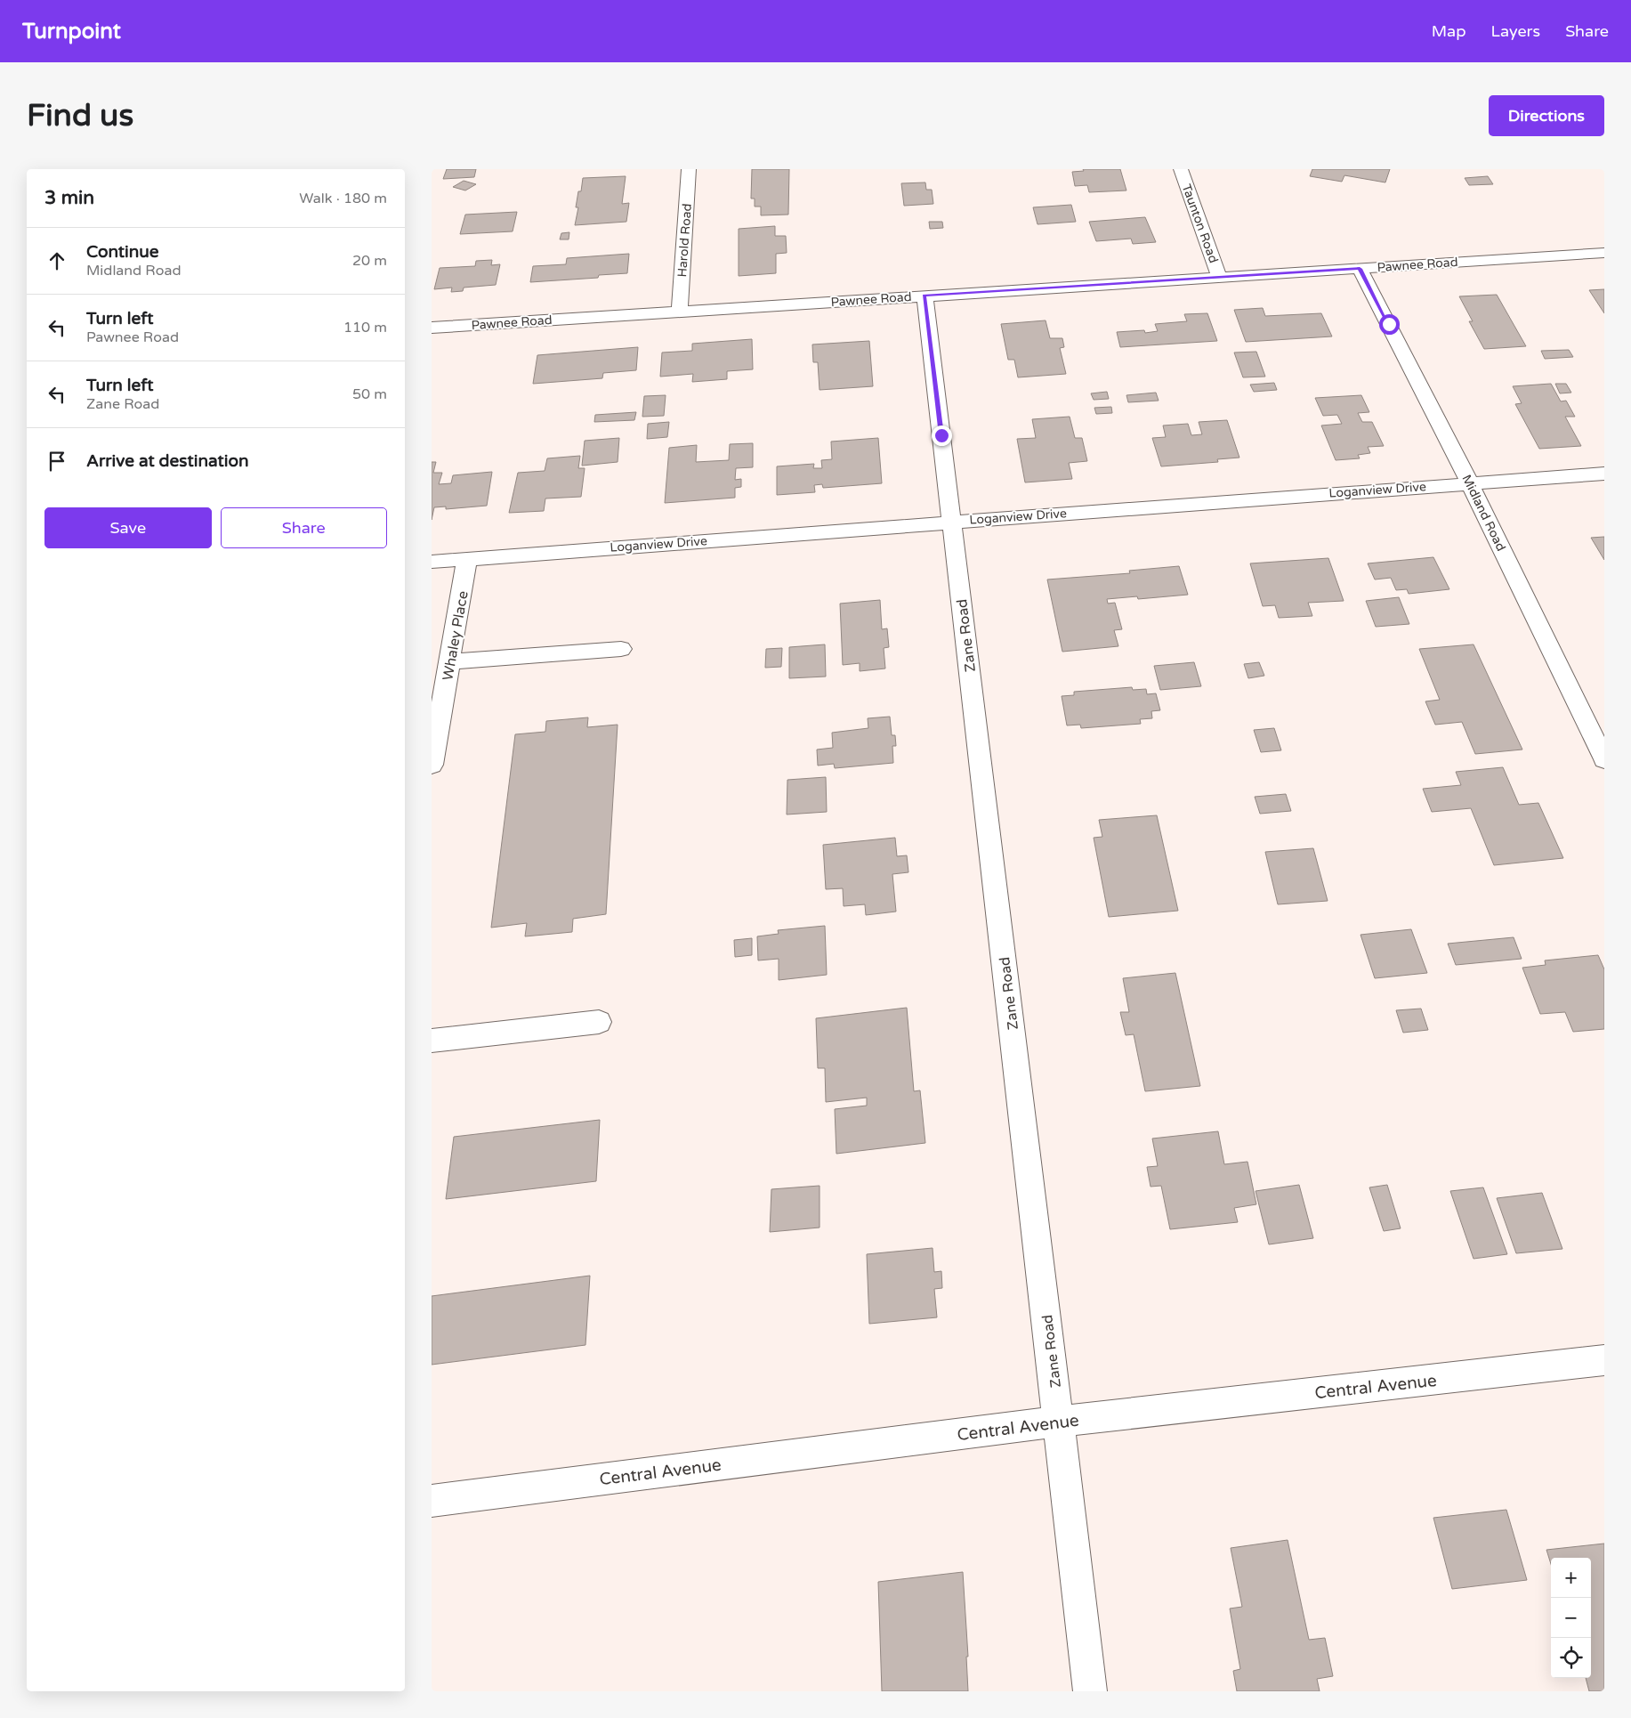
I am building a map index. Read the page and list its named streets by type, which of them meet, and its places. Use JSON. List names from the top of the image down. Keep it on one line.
{"streets":{"street":["Taunton Road","Harold Road","Pawnee Road","Loganview Drive","Midland Road","Whaley Place","Zane Road","Central Avenue"]},"crossings":[["Taunton Road","Pawnee Road"],["Harold Road","Pawnee Road"],["Pawnee Road","Midland Road"],["Pawnee Road","Zane Road"],["Loganview Drive","Midland Road"],["Loganview Drive","Whaley Place"],["Loganview Drive","Zane Road"],["Zane Road","Central Avenue"]],"page":{"header":"Turnpoint","nav":["Map","Layers","Share"],"buttons":["Directions",["Save","Share"]],"title":"Find us","heading":["3 min","Walk · 180 m"],"list":[["Continue","Midland Road","20 m"],["Turn left","Pawnee Road","110 m"],["Turn left","Zane Road","50 m"],"Arrive at destination"],"map_buttons":["+","−"]}}
